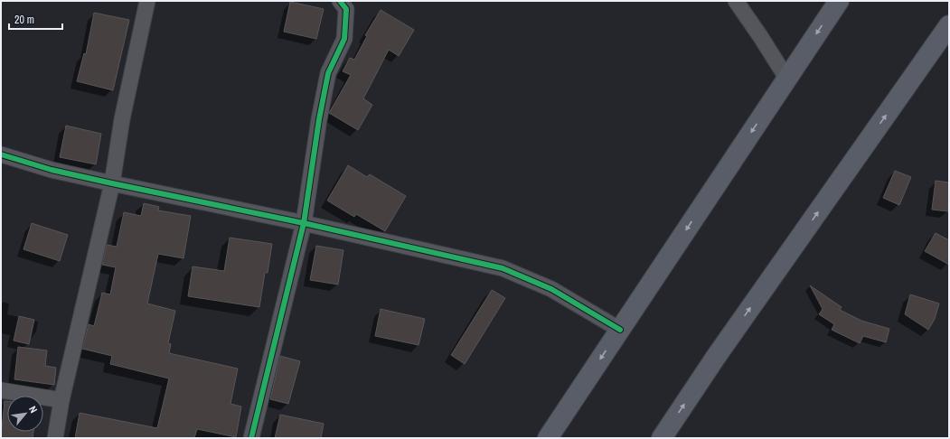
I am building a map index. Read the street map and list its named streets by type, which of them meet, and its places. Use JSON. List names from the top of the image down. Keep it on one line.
{"scale_bar":"20 m","north":"top right"}
